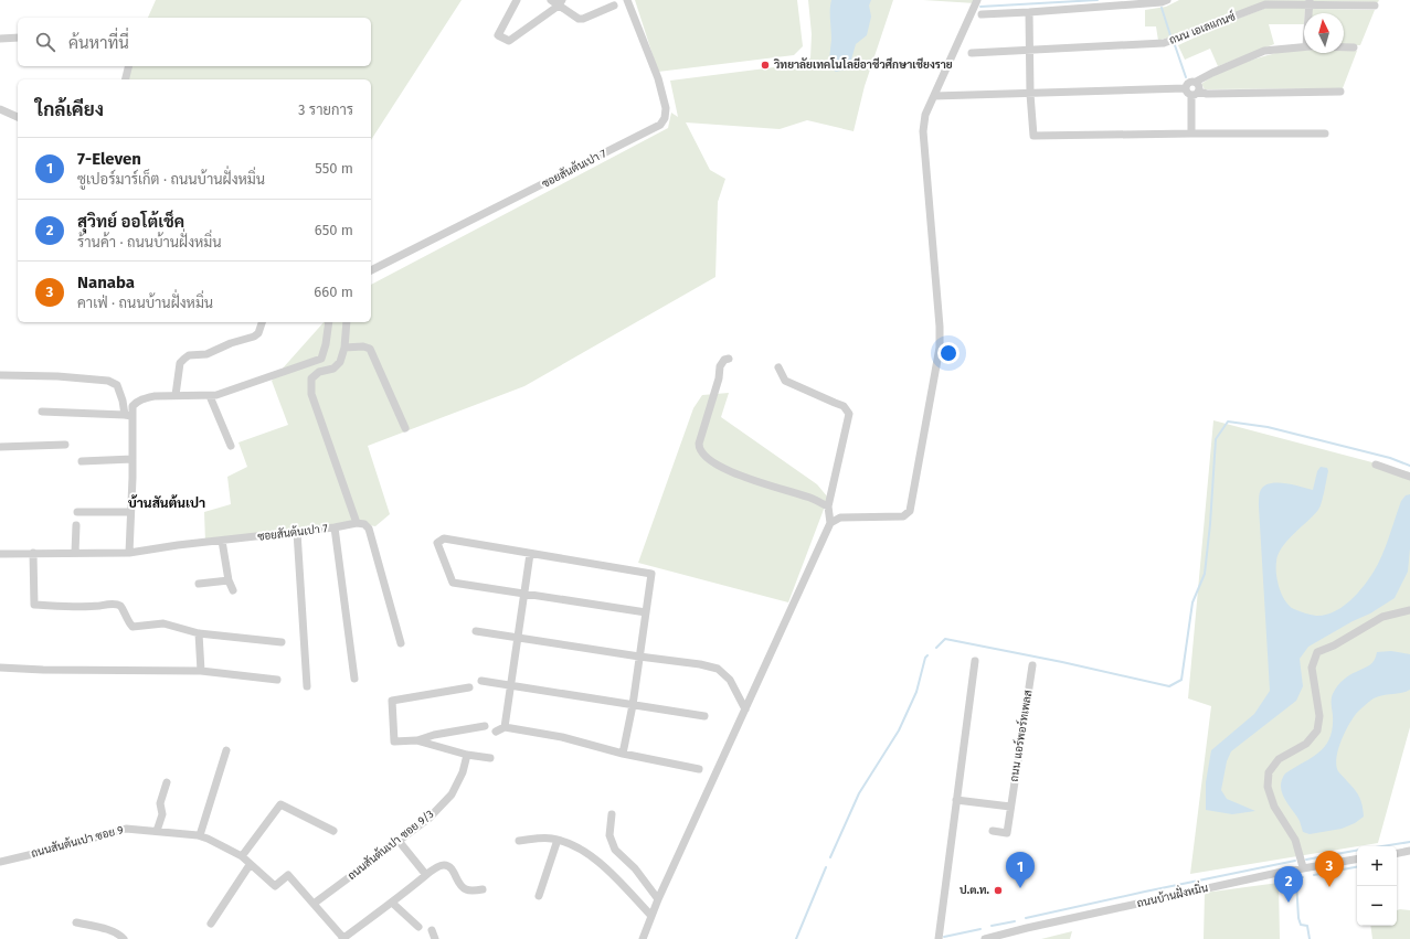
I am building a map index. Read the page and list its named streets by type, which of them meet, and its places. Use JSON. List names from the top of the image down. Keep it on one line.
{"streets":{"street":["ถนน เอเลแกนซ์","ซอยสันต้นเปา 7","ถนน แอร์พอร์ทเพลส","ถนนสันต้นเปา ซอย 9","ถนนสันต้นเปา ซอย 9/3","ถนนบ้านฝั่งหมิ่น"]},"crossings":[["ถนนสันต้นเปา ซอย 9","ถนนสันต้นเปา ซอย 9/3"]],"districts":["บ้านสันต้นเปา"],"places":["วิทยาลัยเทคโนโลยีอาชีวศึกษาเชียงราย","ป.ต.ท."],"north":"top","page":{"search":"ค้นหาที่นี่","heading":["ใกล้เคียง","3 รายการ"],"list":[{"mark":"1","name":"7-Eleven","note":"ซูเปอร์มาร์เก็ต · ถนนบ้านฝั่งหมิ่น","value":"550 m"},{"mark":"2","name":"สุวิทย์ ออโต้เช็ค","note":"ร้านค้า · ถนนบ้านฝั่งหมิ่น","value":"650 m"},{"mark":"3","name":"Nanaba","note":"คาเฟ่ · ถนนบ้านฝั่งหมิ่น","value":"660 m"}],"map_buttons":["+","−"],"pins":["3","1","2"]}}
